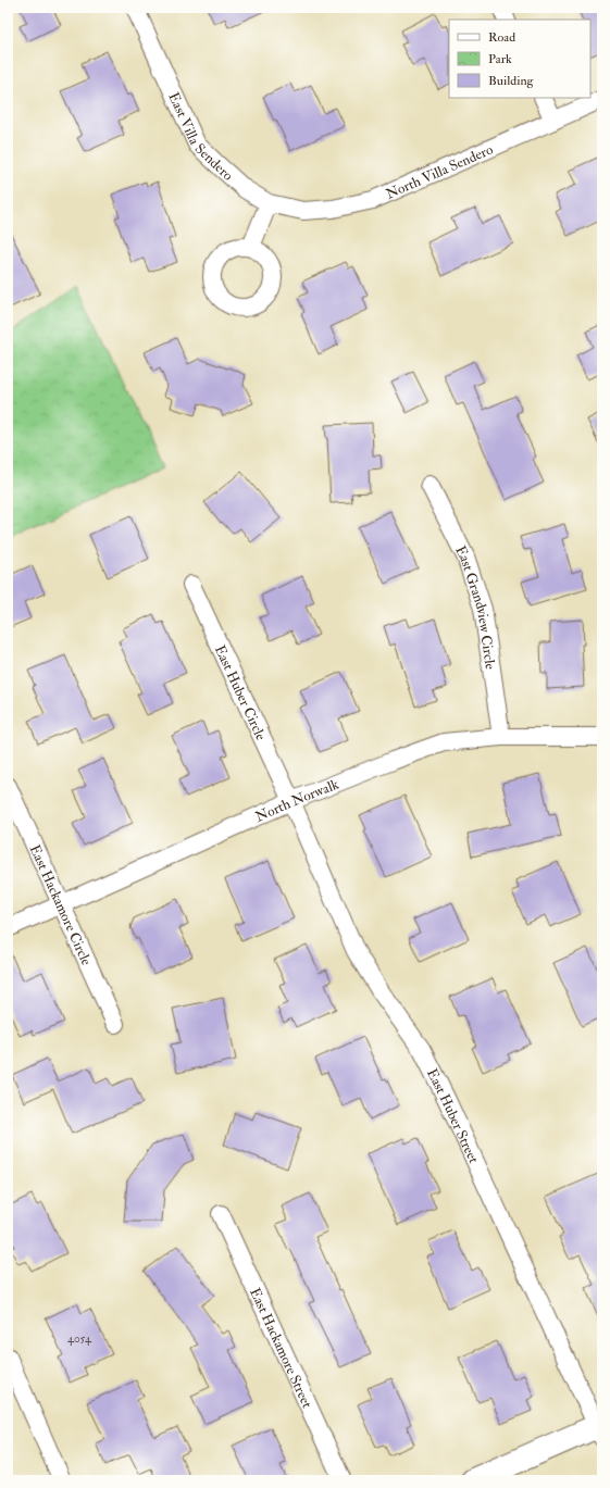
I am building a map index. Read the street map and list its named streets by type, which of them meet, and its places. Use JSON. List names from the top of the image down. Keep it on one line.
{"streets":{"street":["East Villa Sendero","North Villa Sendero","East Grandview Circle","East Huber Circle","North Norwalk","East Hackamore Circle","East Huber Street","East Hackamore Street"]},"crossings":[["East Villa Sendero","North Villa Sendero"],["East Grandview Circle","North Norwalk"],["East Huber Circle","North Norwalk"],["East Huber Circle","East Huber Street"],["North Norwalk","East Hackamore Circle"],["North Norwalk","East Huber Street"]],"house_numbers":["4054"],"legend":["Road","Park","Building"]}
